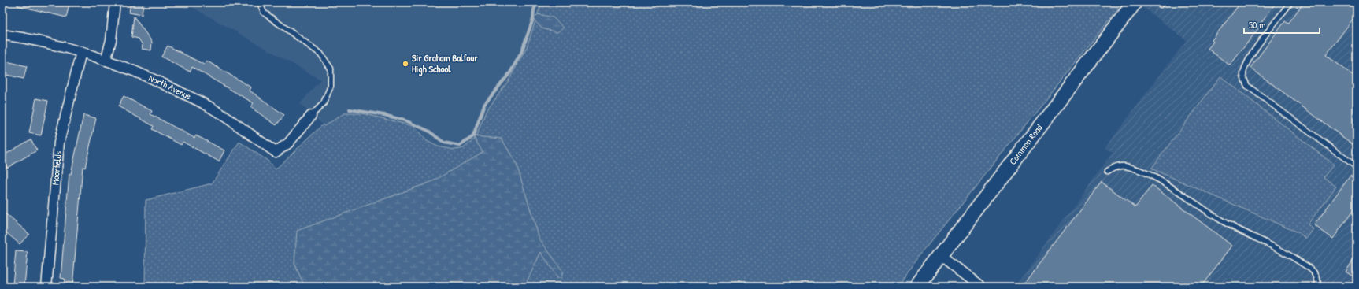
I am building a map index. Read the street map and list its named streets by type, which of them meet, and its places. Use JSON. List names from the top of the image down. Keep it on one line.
{"streets":{"street":["North Avenue","Common Road","Moorfields"]},"crossings":[["North Avenue","Moorfields"]],"places":["Sir Graham Balfour High School"],"scale_bar":"50 m"}
